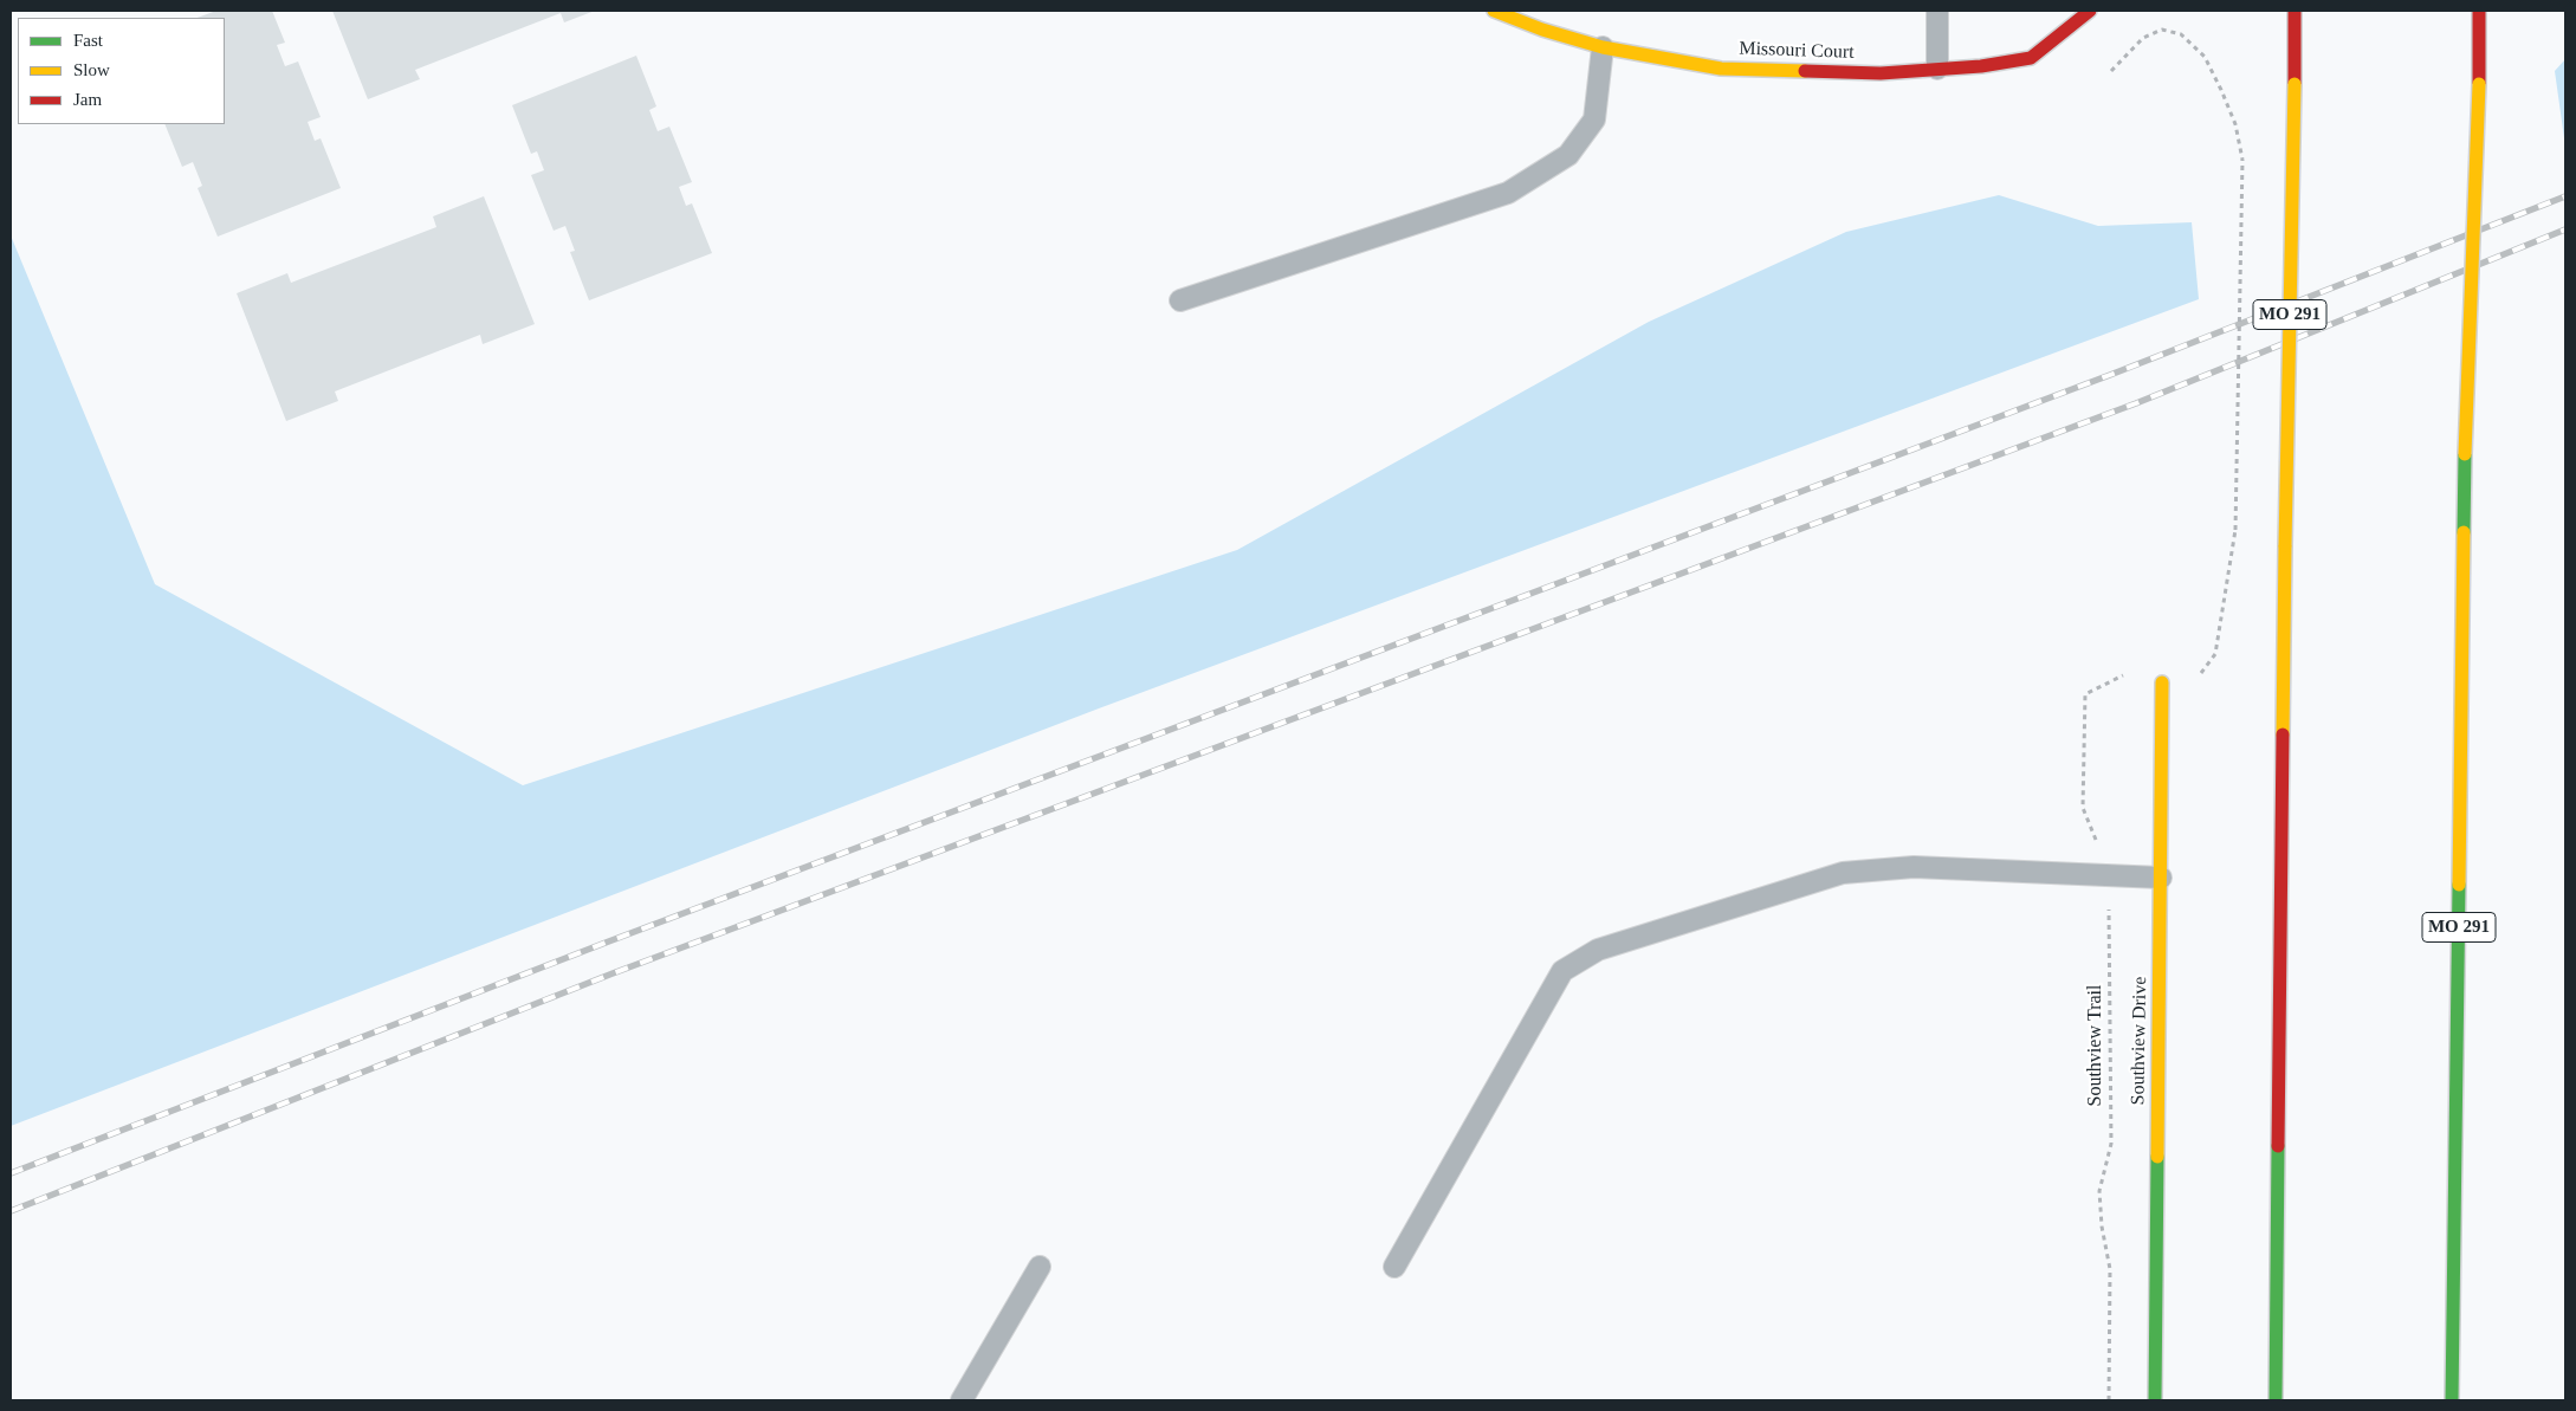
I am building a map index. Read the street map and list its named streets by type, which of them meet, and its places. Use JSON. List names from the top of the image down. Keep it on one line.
{"streets":{"main road":["Missouri Court","MO 291","Southview Drive"],"path":["Southview Trail"]},"crossings":[["Southview Drive","Southview Trail"]],"legend":["Fast","Slow","Jam"]}
